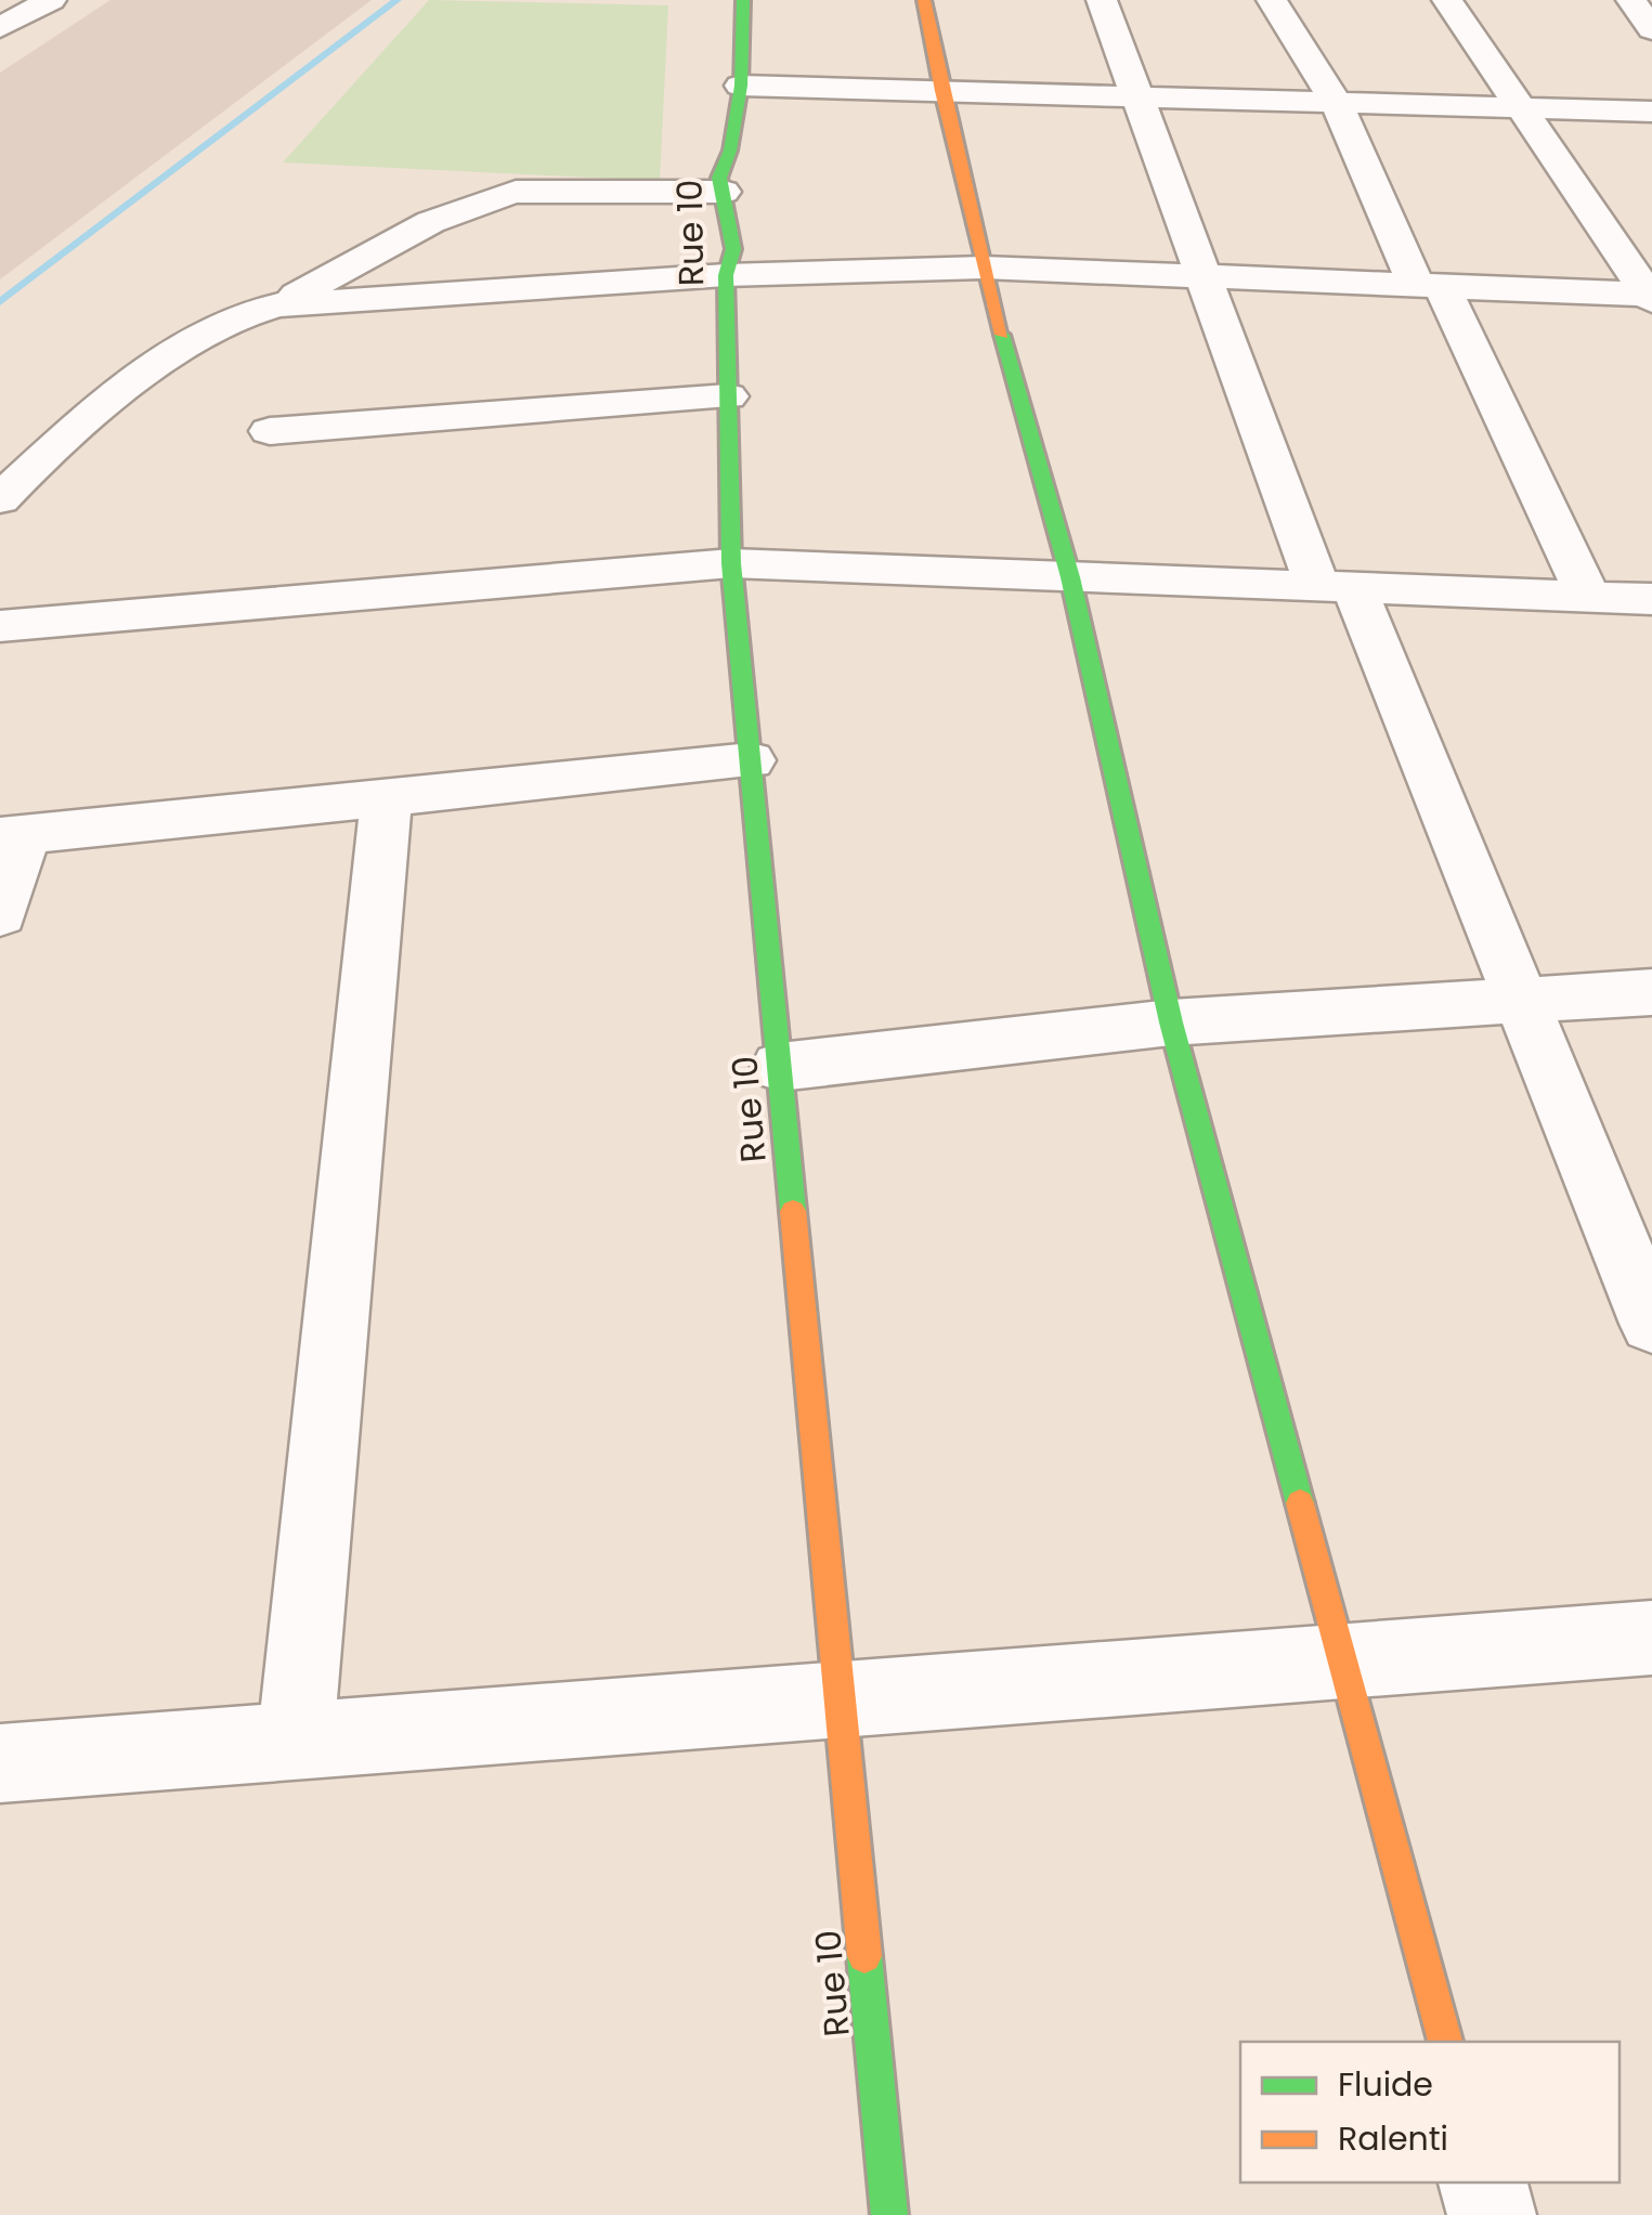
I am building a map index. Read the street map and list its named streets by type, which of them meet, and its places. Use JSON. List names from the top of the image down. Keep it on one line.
{"streets":{"street":["Rue 10"]},"legend":["Fluide","Ralenti"]}
